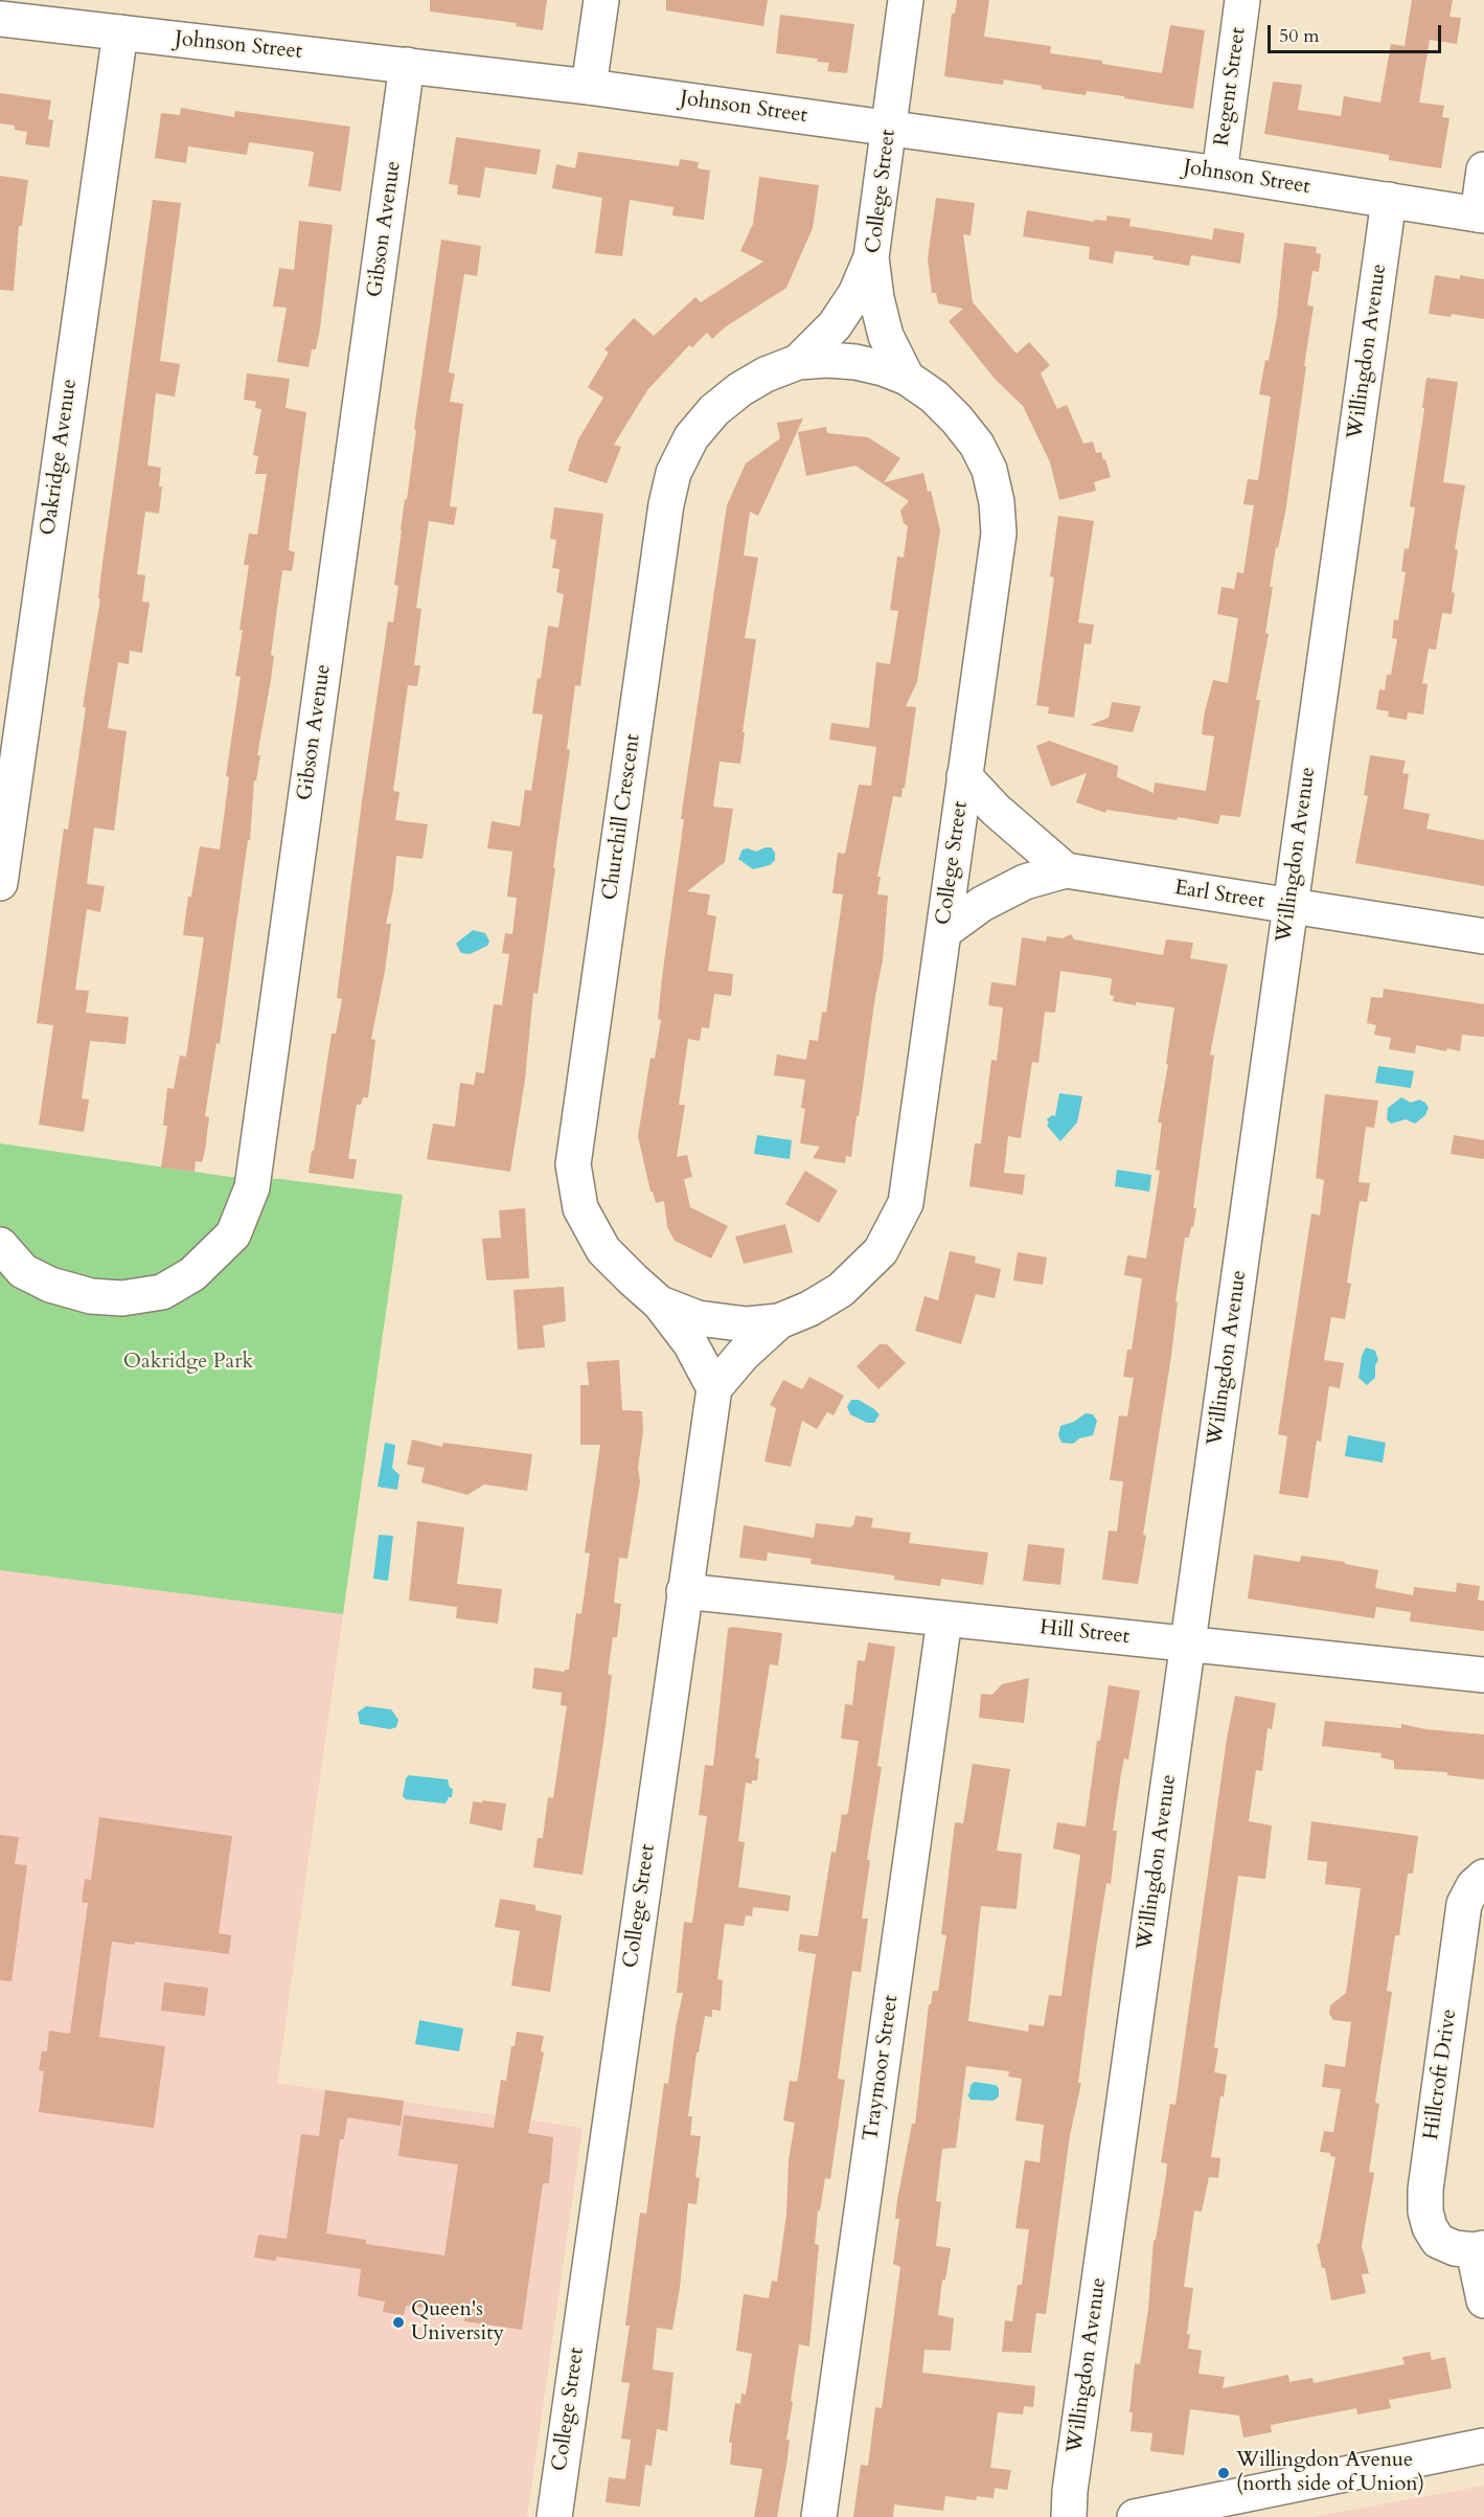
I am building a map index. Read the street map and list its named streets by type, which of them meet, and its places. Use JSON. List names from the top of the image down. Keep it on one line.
{"streets":{"street":["Johnson Street","Regent Street","College Street","Gibson Avenue","Willingdon Avenue","Oakridge Avenue","Churchill Crescent","Earl Street","Hill Street","Traymoor Street","Hillcroft Drive"]},"crossings":[["Johnson Street","Regent Street"],["Johnson Street","College Street"],["Johnson Street","Gibson Avenue"],["Johnson Street","Willingdon Avenue"],["Johnson Street","Oakridge Avenue"],["College Street","Churchill Crescent"],["College Street","Earl Street"],["College Street","Hill Street"],["Willingdon Avenue","Earl Street"],["Willingdon Avenue","Hill Street"],["Hill Street","Traymoor Street"]],"parks":["Oakridge Park"],"places":["Queen's University","Willingdon Avenue (north side of Union)"],"scale_bar":"50 m"}
